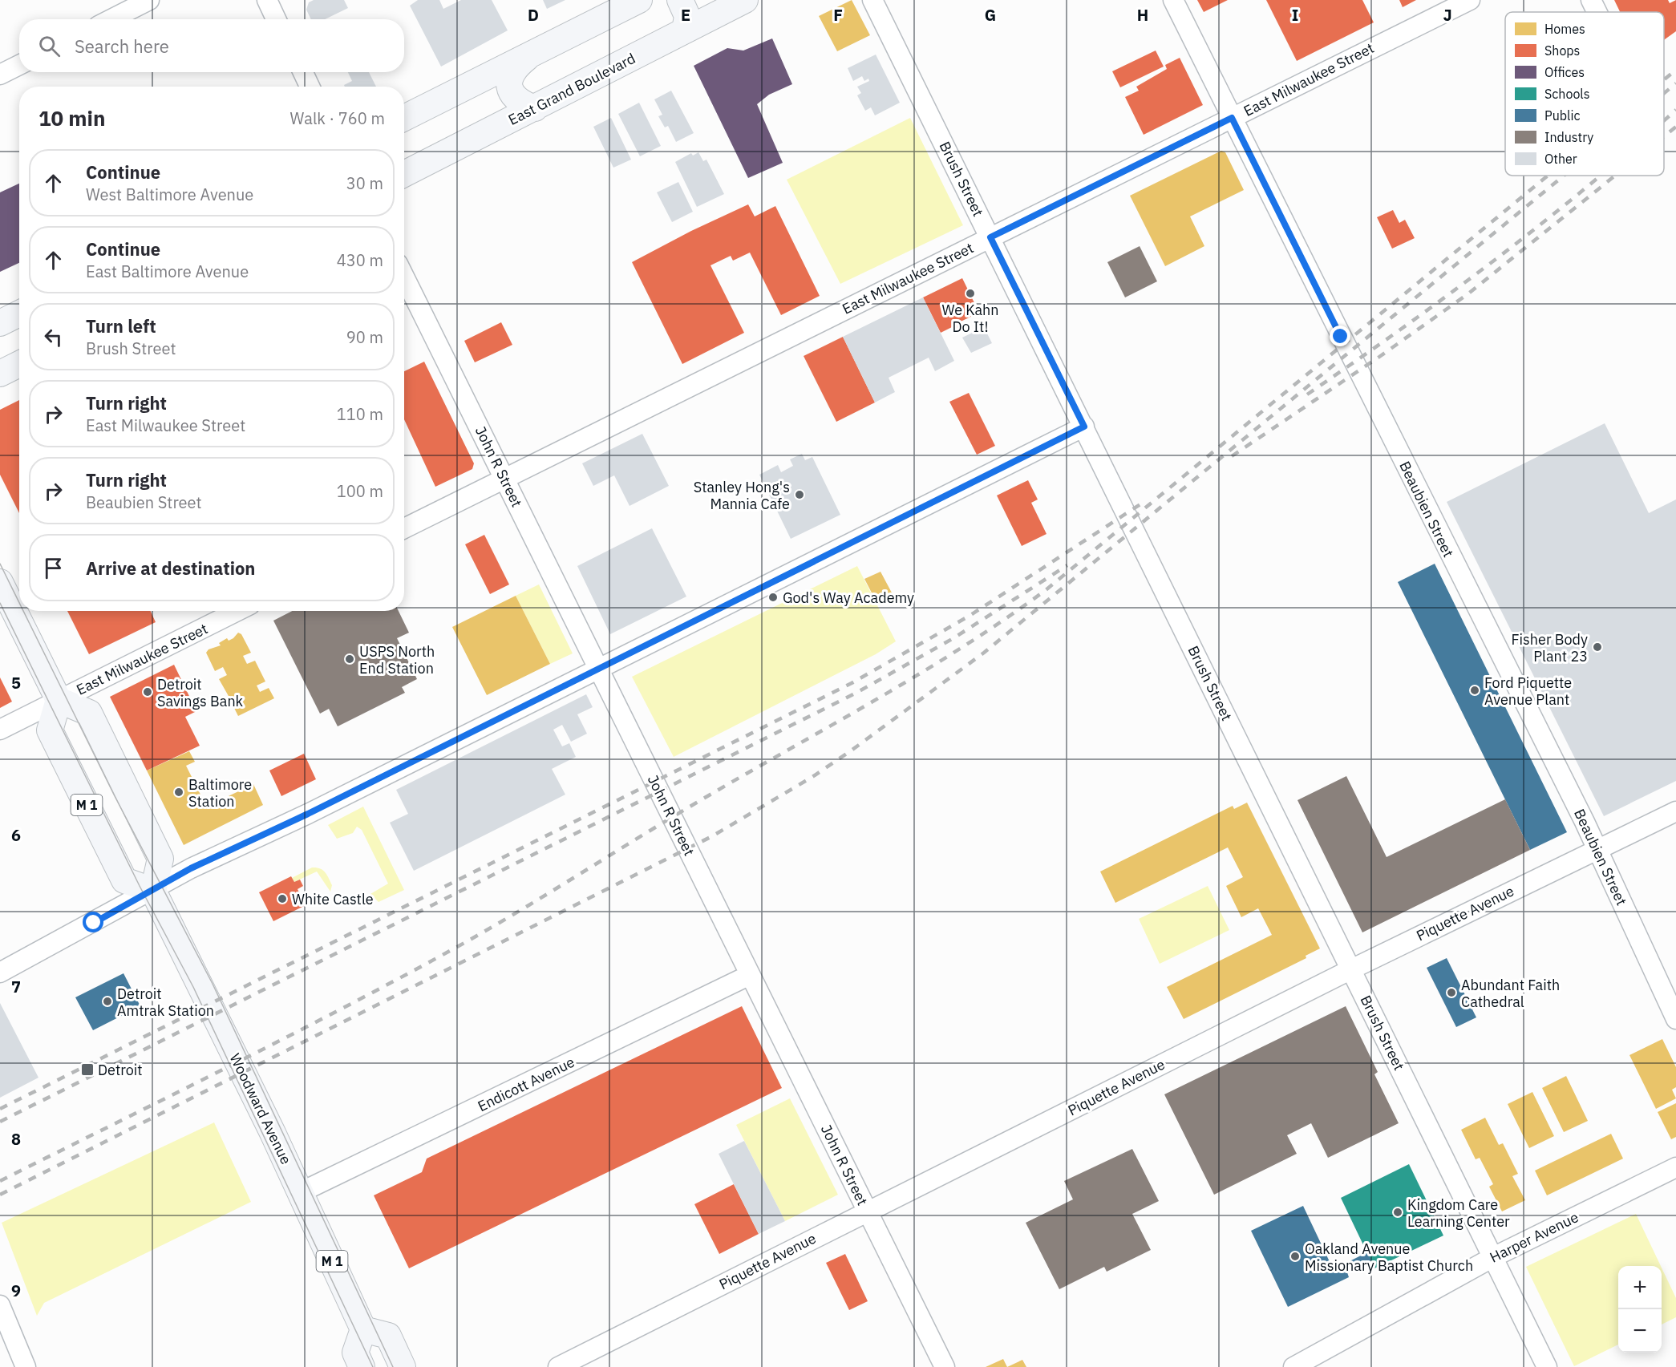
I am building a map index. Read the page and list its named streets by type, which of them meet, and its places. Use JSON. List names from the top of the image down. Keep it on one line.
{"streets":{"main road":["East Grand Boulevard","M 1","Woodward Avenue"],"street":["East Milwaukee Street","Brush Street","John R Street","Beaubien Street","Piquette Avenue","Endicott Avenue","Harper Avenue"]},"crossings":[["East Milwaukee Street","Brush Street"],["East Milwaukee Street","John R Street"],["East Milwaukee Street","Beaubien Street"],["East Milwaukee Street","M 1"],["Brush Street","Piquette Avenue"],["Brush Street","Harper Avenue"],["John R Street","Piquette Avenue"],["John R Street","Endicott Avenue"],["Beaubien Street","Piquette Avenue"],["M 1","Woodward Avenue"],["Endicott Avenue","Woodward Avenue"]],"places":{"other":["We Kahn Do It!","Stanley Hong's Mannia Cafe","God's Way Academy","Fisher Body Plant 23","USPS North End Station","Ford Piquette Avenue Plant","Detroit Savings Bank","Baltimore Station","White Castle","Abundant Faith Cathedral","Detroit Amtrak Station","Kingdom Care Learning Center","Oakland Avenue Missionary Baptist Church"],"transit":["Detroit"]},"legend":["Homes","Shops","Offices","Schools","Public","Industry","Other"],"page":{"search":"Search here","heading":["10 min","Walk · 760 m"],"list":[["Continue","West Baltimore Avenue","30 m"],["Continue","East Baltimore Avenue","430 m"],["Turn left","Brush Street","90 m"],["Turn right","East Milwaukee Street","110 m"],["Turn right","Beaubien Street","100 m"],"Arrive at destination"],"map_buttons":["+","−"]},"grid":{"columns":["D","E","F","G","H","I","J"],"rows":["5","6","7","8","9"]}}
